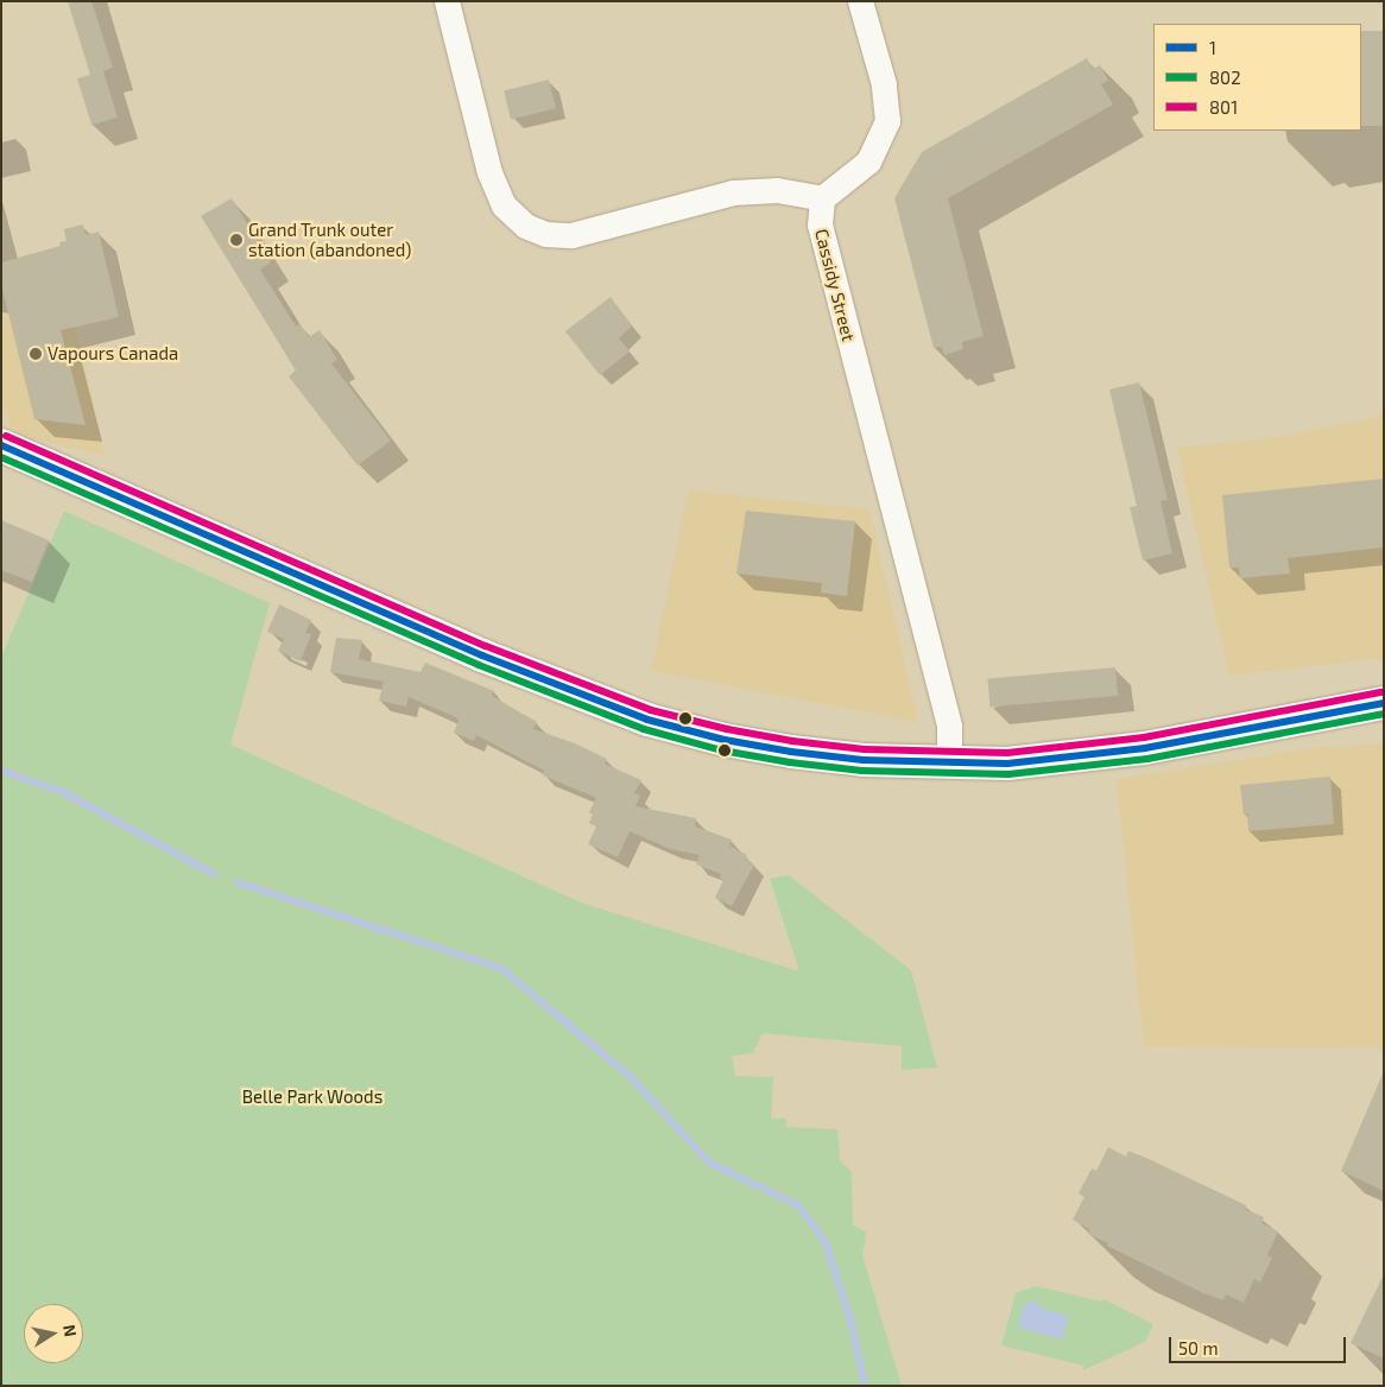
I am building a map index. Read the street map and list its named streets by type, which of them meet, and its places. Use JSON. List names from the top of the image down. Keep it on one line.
{"streets":{"street":["Cassidy Street"]},"parks":["Belle Park Woods"],"places":["Grand Trunk outer station (abandoned)","Vapours Canada"],"lines":["transit line 801","transit line 1","transit line 802"],"legend":["1","802","801"],"scale_bar":"50 m","north":"right"}
